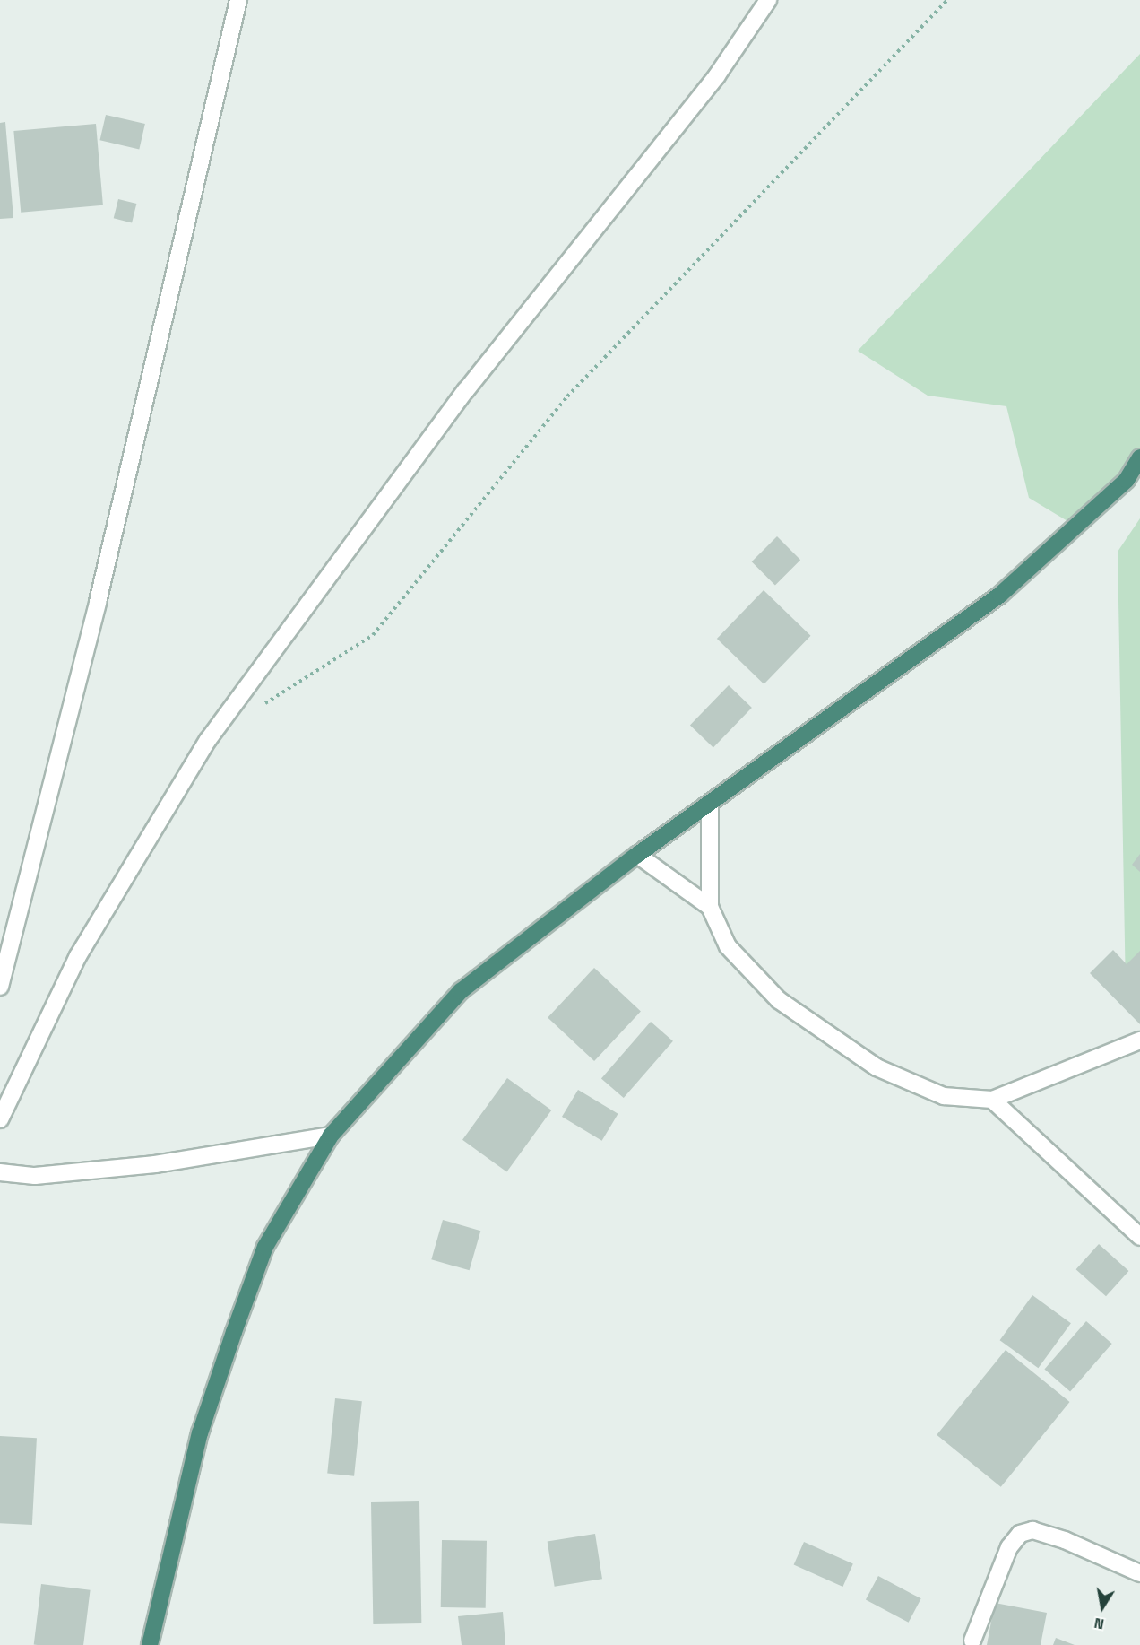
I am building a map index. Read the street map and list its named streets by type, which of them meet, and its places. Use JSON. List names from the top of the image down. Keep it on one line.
{"north":"bottom"}
